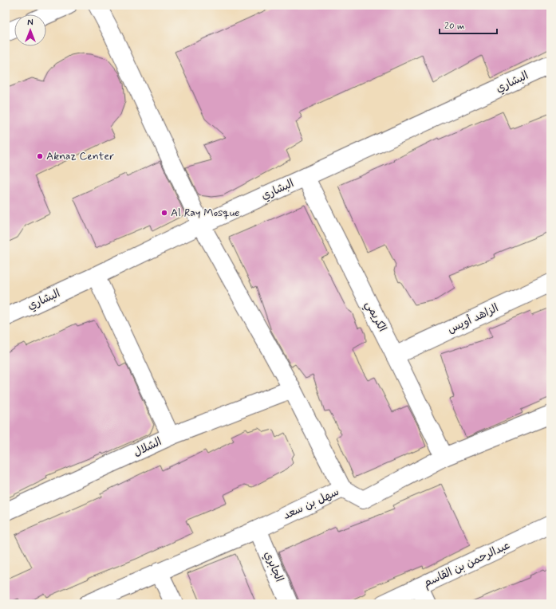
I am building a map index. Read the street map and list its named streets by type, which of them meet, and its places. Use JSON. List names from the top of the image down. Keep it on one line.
{"streets":{"street":["البشاري","الكريمي","الزاهد أويس","الشلال","سهل بن سعد","عبدالرحمن بن القاسم","الجابري"]},"crossings":[["البشاري","الكريمي"],["الكريمي","الزاهد أويس"],["الكريمي","سهل بن سعد"],["سهل بن سعد","الجابري"]],"places":["Aknaz Center","Al Ray Mosque"],"scale_bar":"20 m","north":"top"}
